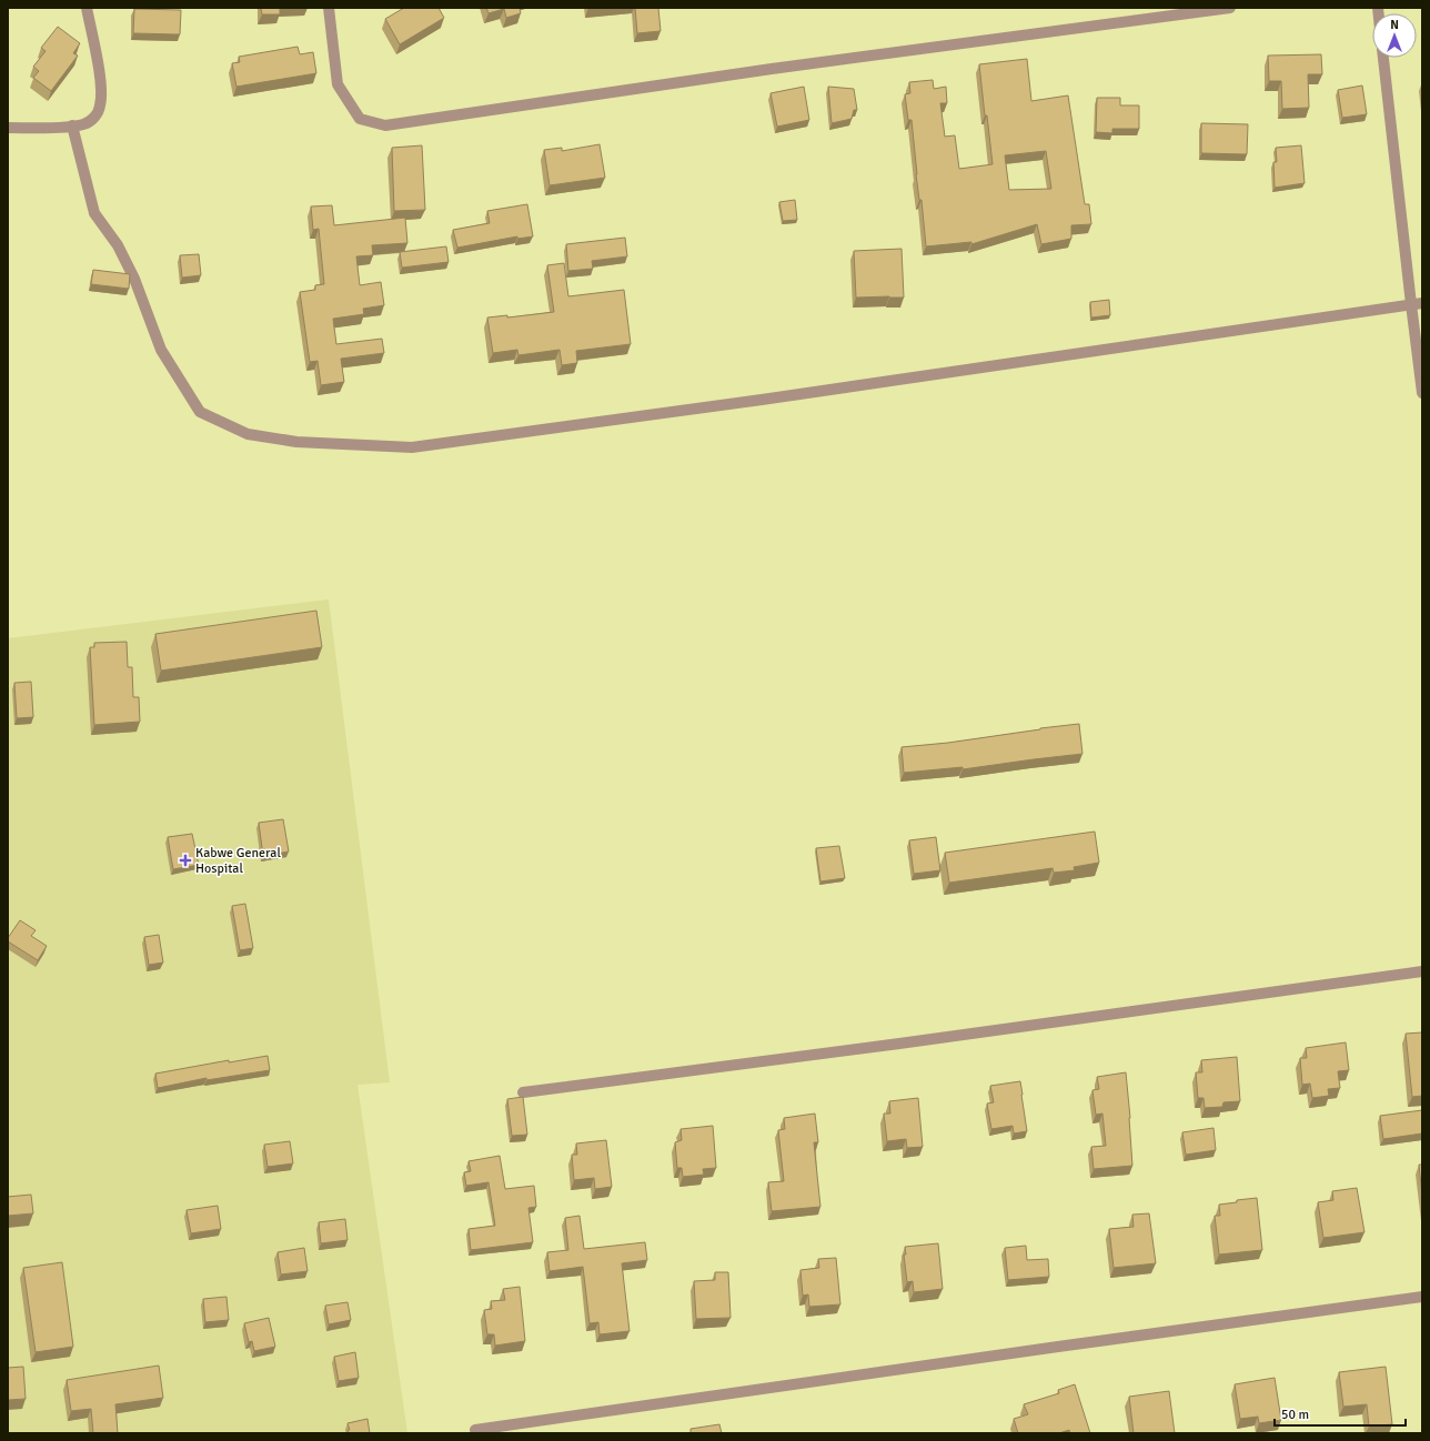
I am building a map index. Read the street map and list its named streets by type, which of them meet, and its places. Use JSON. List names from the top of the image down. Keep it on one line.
{"places":{"health":["Kabwe General Hospital"]},"scale_bar":"50 m","north":"top"}
